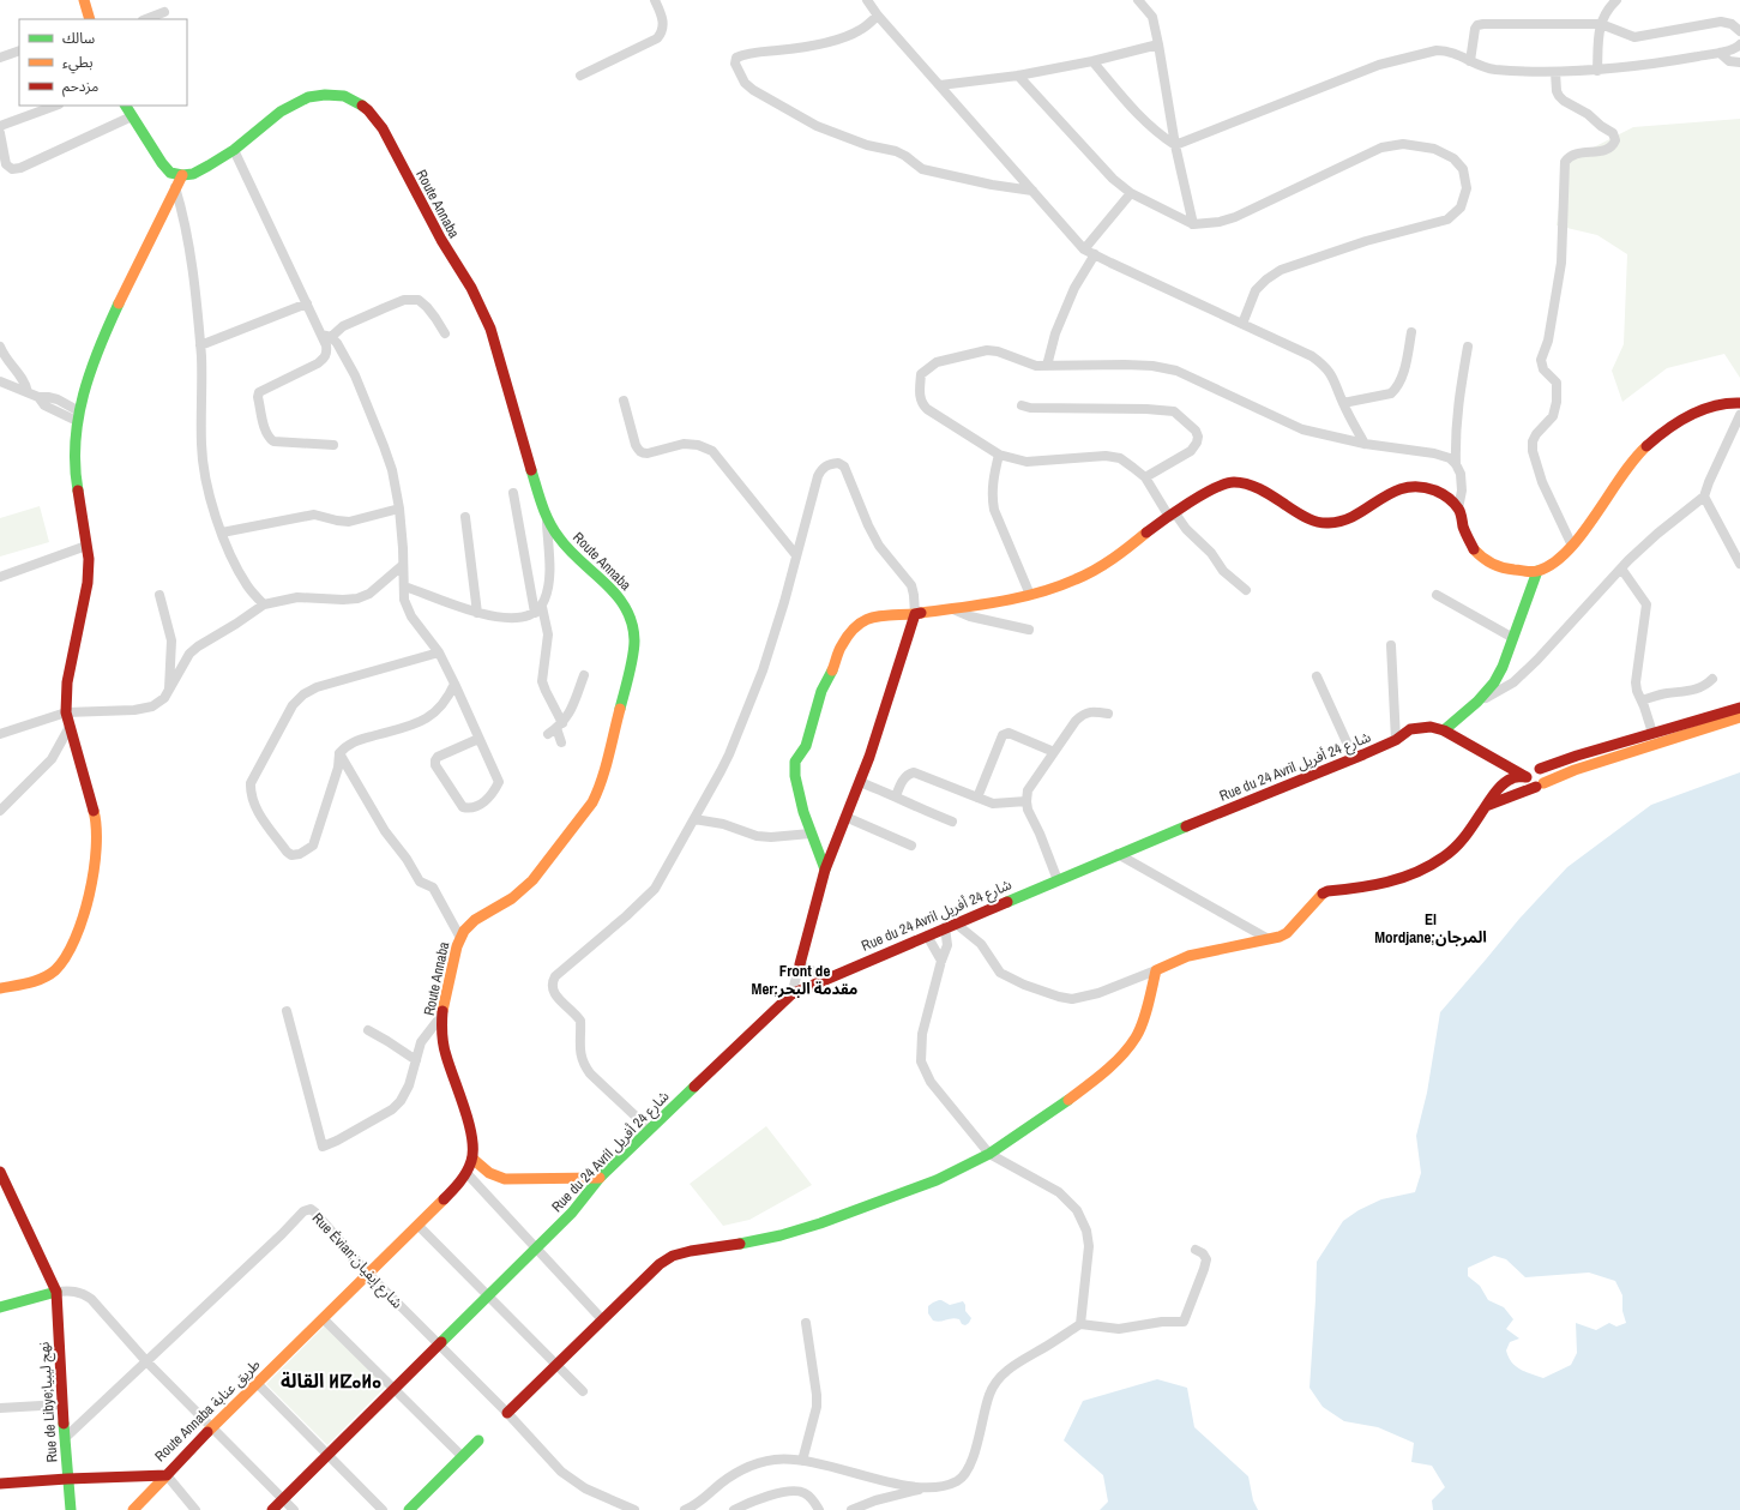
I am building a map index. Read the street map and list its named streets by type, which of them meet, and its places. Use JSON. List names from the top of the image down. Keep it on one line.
{"streets":{"street":["Route Annaba","Rue du 24 Avril شارع 24 أفريل","Rue Évian;شارع إيفيان","Rue de Libye;نهج ليبيا","Route Annaba طريق عنابة"]},"crossings":[["Rue du 24 Avril شارع 24 أفريل","Rue Évian;شارع إيفيان"],["Rue Évian;شارع إيفيان","Rue de Libye;نهج ليبيا"],["Rue Évian;شارع إيفيان","Route Annaba طريق عنابة"],["Rue de Libye;نهج ليبيا","Route Annaba طريق عنابة"]],"districts":["El Mordjane;المرجان","Front de Mer;مقدمة البحر","القالة ⵍⵇⴰⵍⴰ"],"legend":["سالك","بطيء","مزدحم"]}
